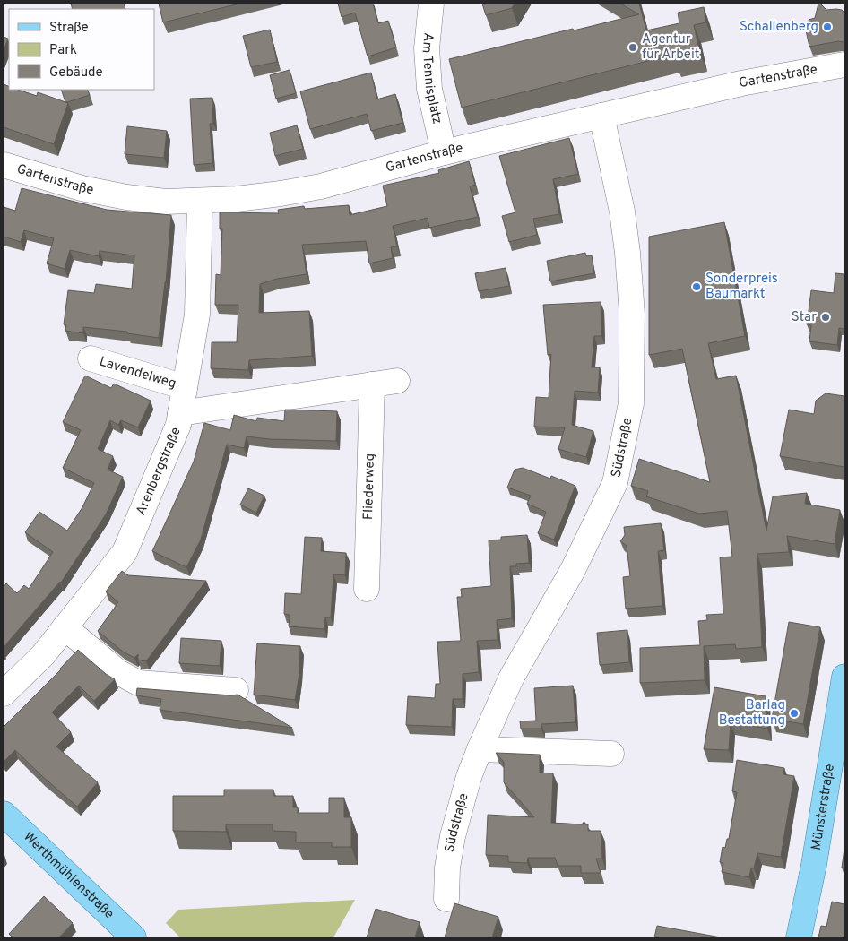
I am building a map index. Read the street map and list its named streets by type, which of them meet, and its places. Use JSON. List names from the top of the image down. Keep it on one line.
{"streets":{"main road":["Münsterstraße","Werthmühlenstraße"],"street":["Gartenstraße","Am Tennisplatz","Lavendelweg","Südstraße","Arenbergstraße","Fliederweg"]},"crossings":[["Gartenstraße","Am Tennisplatz"],["Gartenstraße","Südstraße"],["Gartenstraße","Arenbergstraße"],["Lavendelweg","Arenbergstraße"]],"places":["Schallenberg","Agentur für Arbeit","Sonderpreis Baumarkt","Star","Barlag Bestattung"],"legend":["Straße","Park","Gebäude"]}
